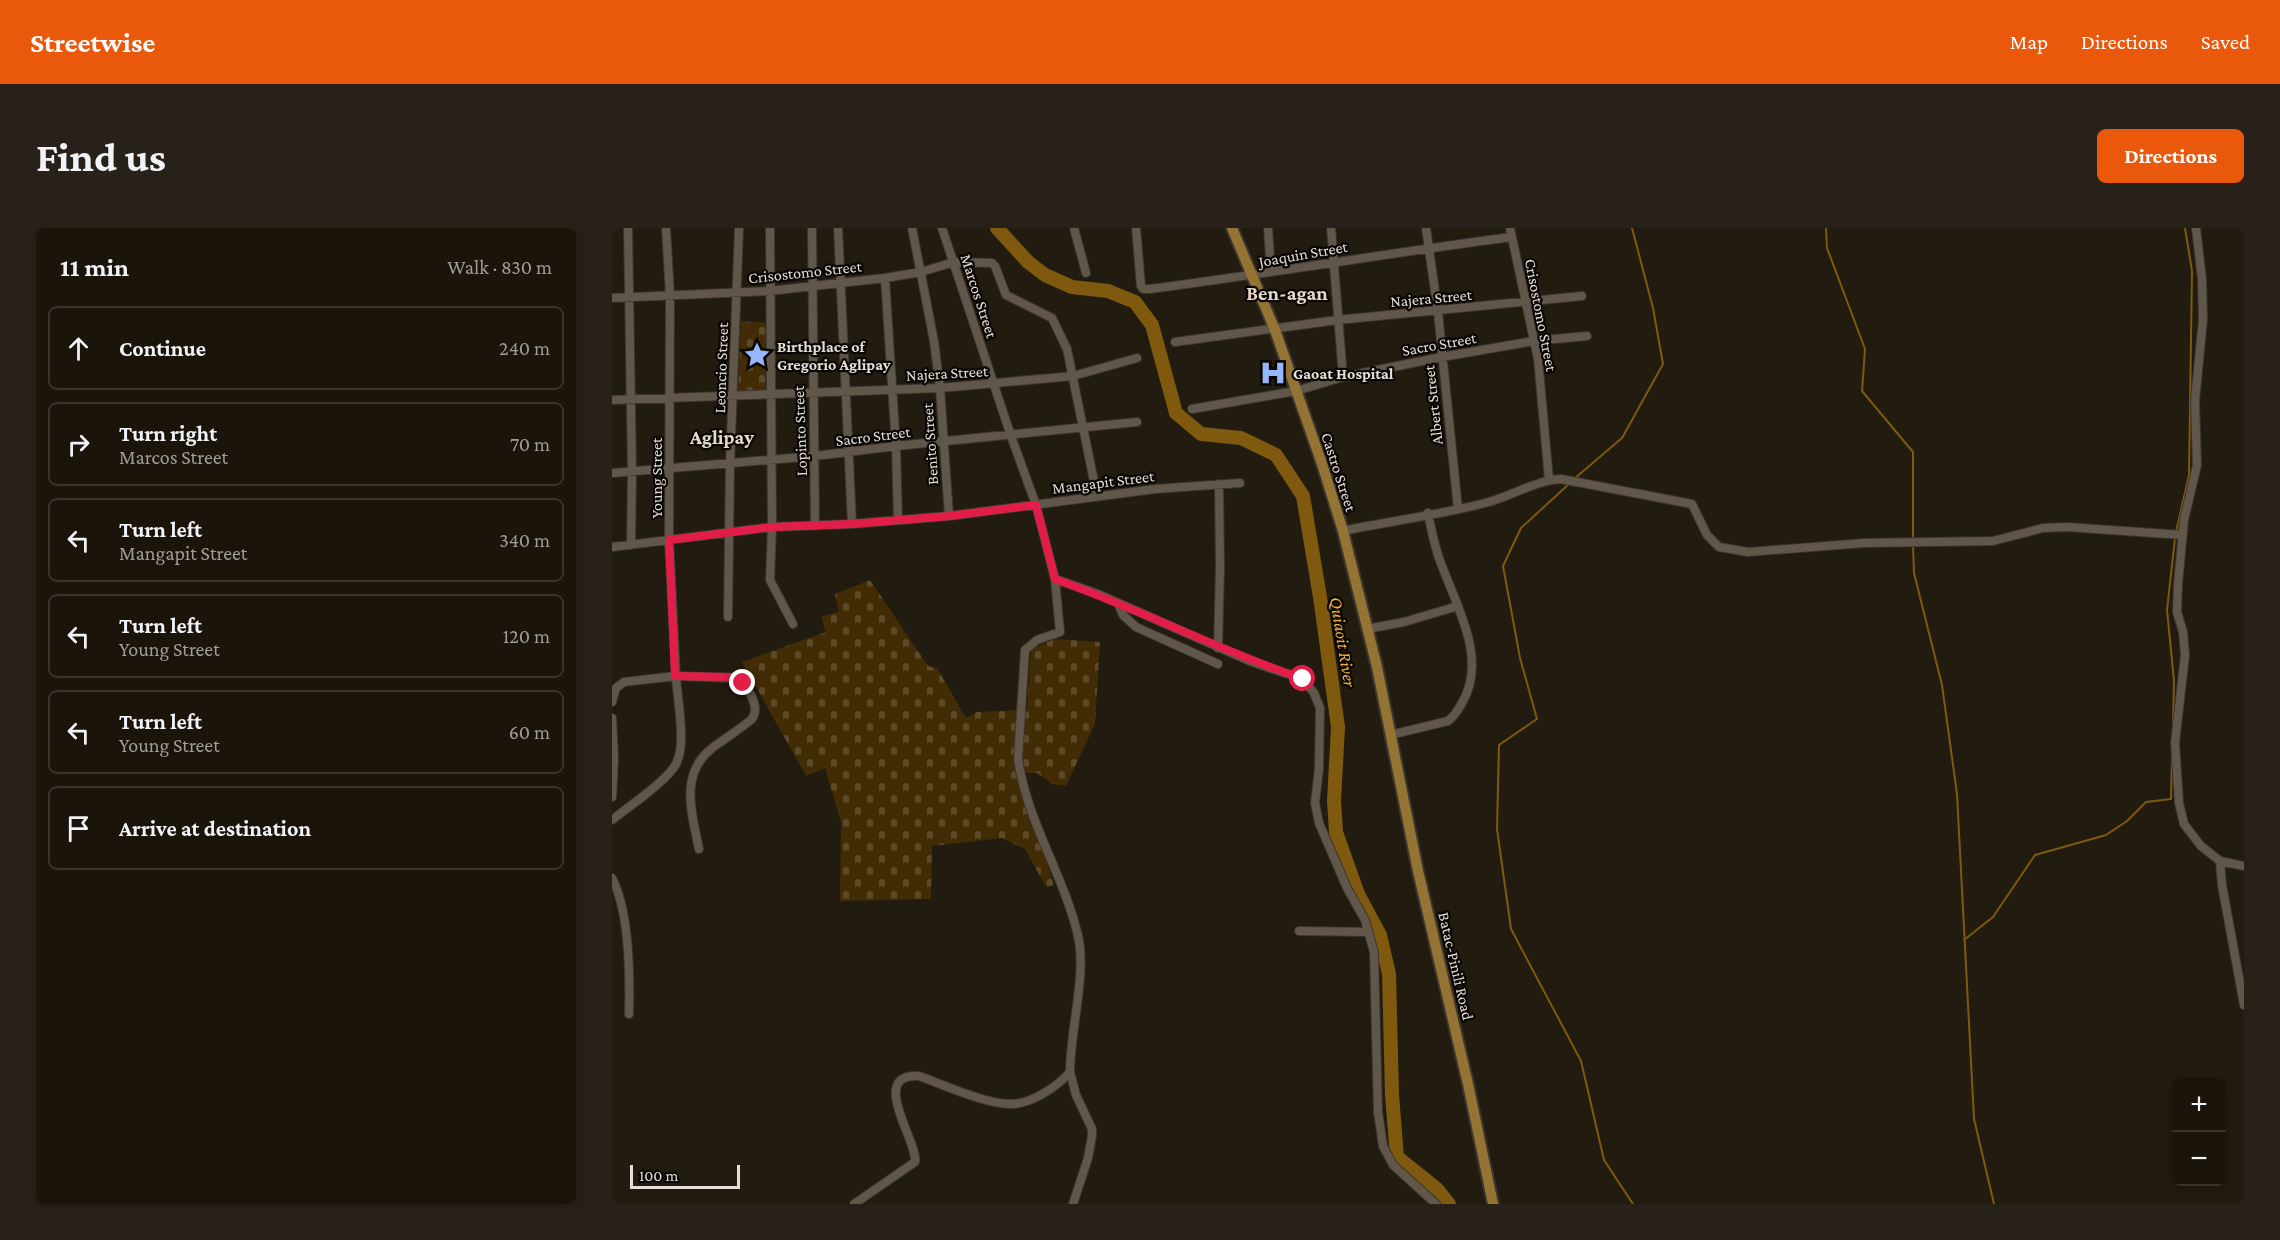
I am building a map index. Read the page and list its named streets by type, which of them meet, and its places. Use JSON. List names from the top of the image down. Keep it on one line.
{"streets":{"main road":["Castro Street","Batac-Pinili Road"],"street":["Joaquin Street","Crisostomo Street","Marcos Street","Najera Street","Sacro Street","Leoncio Street","Albert Street","Lopinto Street","Benito Street","Young Street","Mangapit Street"]},"crossings":[["Joaquin Street","Crisostomo Street"],["Joaquin Street","Albert Street"],["Joaquin Street","Castro Street"],["Crisostomo Street","Marcos Street"],["Crisostomo Street","Najera Street"],["Crisostomo Street","Sacro Street"],["Crisostomo Street","Leoncio Street"],["Crisostomo Street","Lopinto Street"],["Crisostomo Street","Benito Street"],["Crisostomo Street","Young Street"],["Marcos Street","Najera Street"],["Marcos Street","Sacro Street"],["Marcos Street","Mangapit Street"],["Najera Street","Leoncio Street"],["Najera Street","Albert Street"],["Najera Street","Lopinto Street"],["Najera Street","Benito Street"],["Najera Street","Castro Street"],["Najera Street","Young Street"],["Sacro Street","Leoncio Street"],["Sacro Street","Albert Street"],["Sacro Street","Lopinto Street"],["Sacro Street","Benito Street"],["Sacro Street","Castro Street"],["Sacro Street","Young Street"],["Leoncio Street","Mangapit Street"],["Lopinto Street","Mangapit Street"],["Benito Street","Mangapit Street"],["Castro Street","Batac-Pinili Road"],["Young Street","Mangapit Street"]],"districts":["Ben-agan","Aglipay"],"water":["Quiaoit River"],"places":{"place":["Birthplace of Gregorio Aglipay"],"hospital":["Gaoat Hospital"]},"scale_bar":"100 m","page":{"header":"Streetwise","nav":["Map","Directions","Saved"],"buttons":"Directions","title":"Find us","heading":["11 min","Walk · 830 m"],"list":[["Continue","240 m"],["Turn right","Marcos Street","70 m"],["Turn left","Mangapit Street","340 m"],["Turn left","Young Street","120 m"],["Turn left","Young Street","60 m"],"Arrive at destination"],"map_buttons":["+","−"],"scale":"100 m"}}
